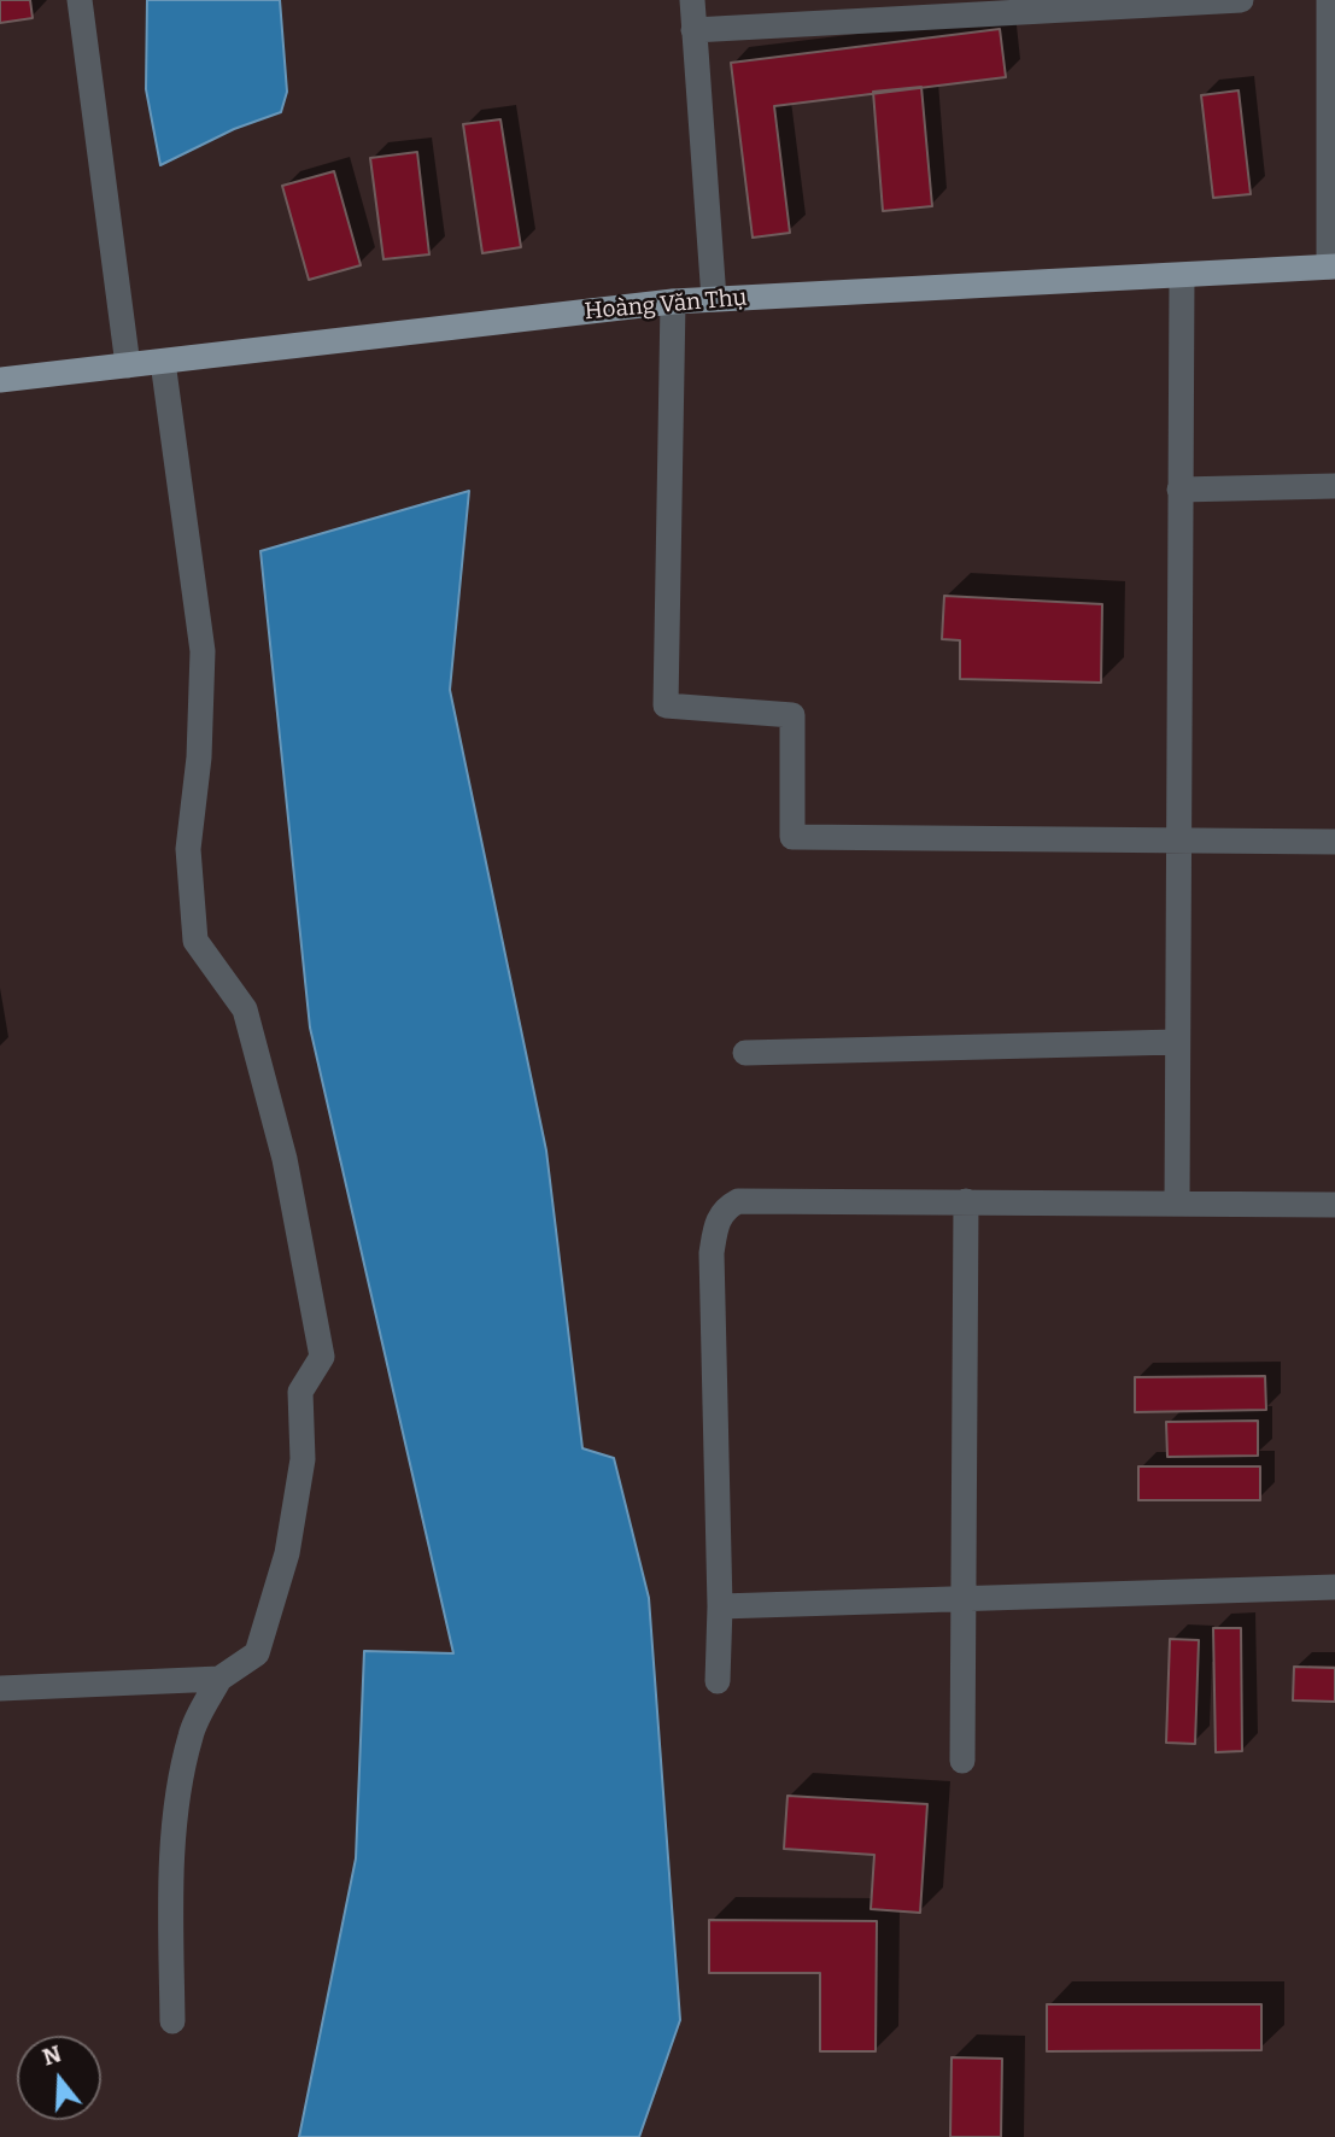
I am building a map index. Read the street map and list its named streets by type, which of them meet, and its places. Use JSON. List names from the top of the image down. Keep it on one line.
{"streets":{"main road":["Hoàng Văn Thụ"]},"north":"top"}
